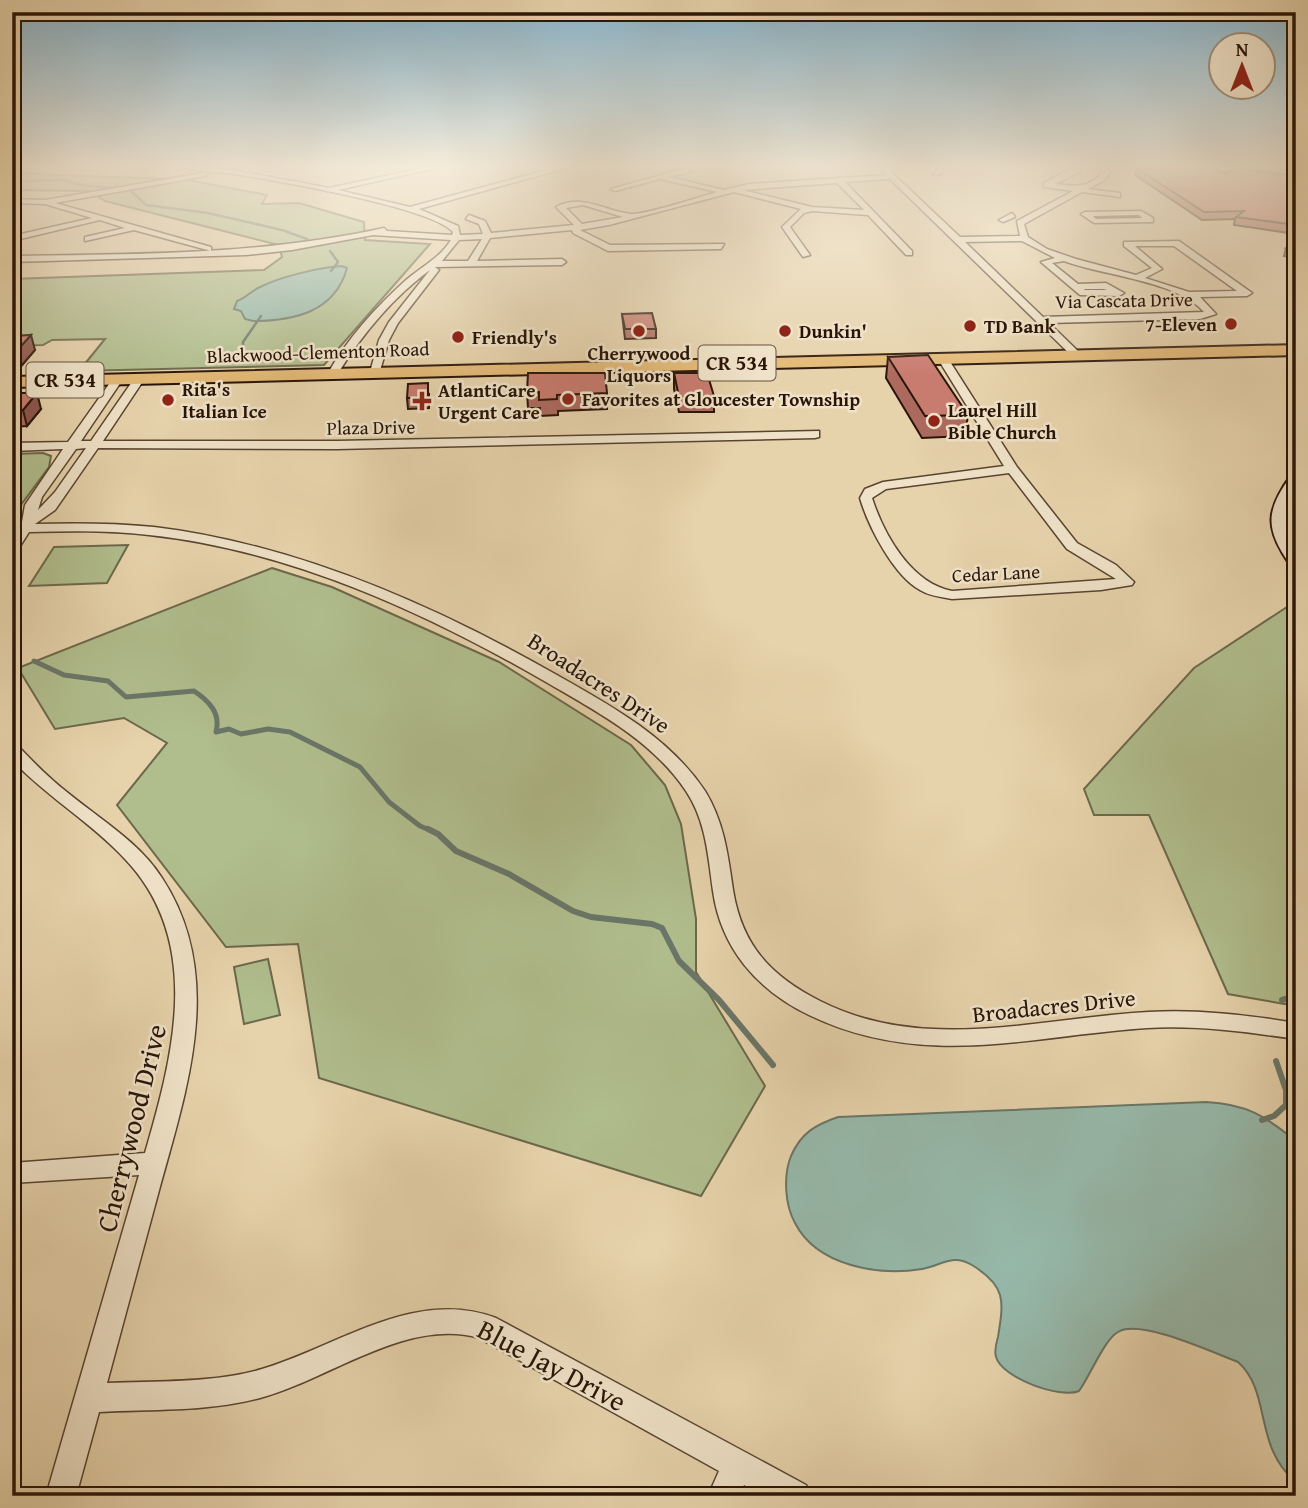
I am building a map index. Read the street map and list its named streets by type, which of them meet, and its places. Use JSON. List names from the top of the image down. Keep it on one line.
{"streets":{"main road":["Blackwood-Clementon Road","CR 534"],"street":["Via Cascata Drive","Plaza Drive","Cedar Lane","Broadacres Drive","Cherrywood Drive","Blue Jay Drive"]},"crossings":[["Blackwood-Clementon Road","Cedar Lane"],["Cherrywood Drive","Blue Jay Drive"]],"places":{"other":["7-Eleven","TD Bank","Cherrywood Liquors","Dunkin'","Friendly's","Favorites at Gloucester Township","Rita's Italian Ice","Laurel Hill Bible Church"],"health":["AtlantiCare Urgent Care"]},"north":"top"}
